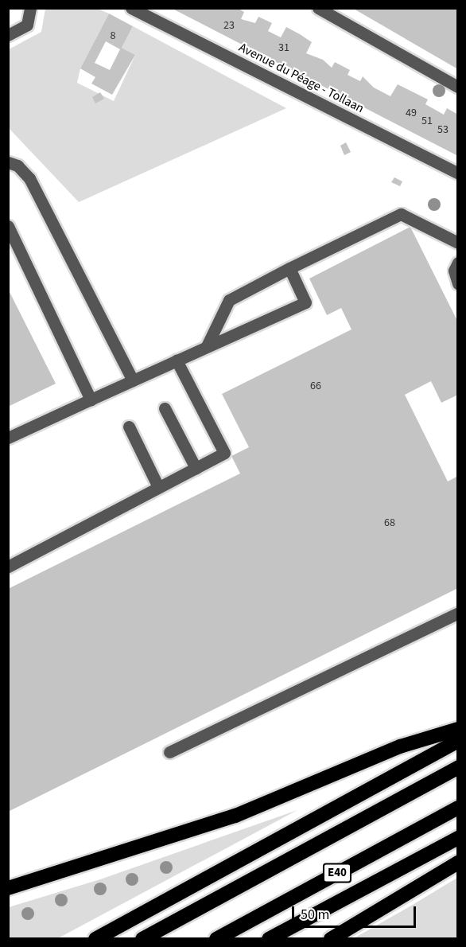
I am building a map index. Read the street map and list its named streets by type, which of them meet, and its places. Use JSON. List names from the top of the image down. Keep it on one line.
{"streets":{"highway":["E40"],"street":["Avenue du Péage - Tollaan"]},"house_numbers":["23","8","31","49","51","53","66","68"],"scale_bar":"50 m"}
